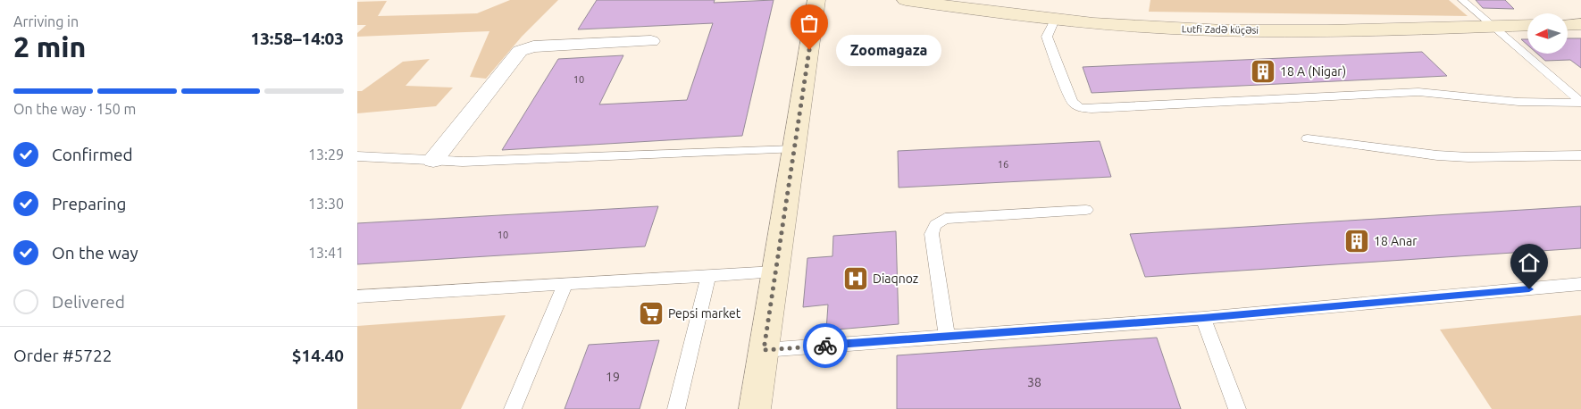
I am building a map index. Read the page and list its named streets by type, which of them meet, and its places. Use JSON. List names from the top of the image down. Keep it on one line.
{"streets":{"main road":["Lutfi Zadə küçəsi"]},"places":{"other":["Zoomagaza"],"building":["18 A (Nigar)","18 Anar"],"hospital":["Diaqnoz"],"supermarket":["Pepsi market"]},"house_numbers":["10","16","10","19","38"],"north":"left","page":{"heading":["2 min","Arriving in","13:58–14:03"],"panel":["Order #5722","$14.40"],"bubble":"Zoomagaza","bar":"On the way · 150 m","list":[["Confirmed","13:29"],["Preparing","13:30"],["On the way","13:41"],"Delivered"]}}
